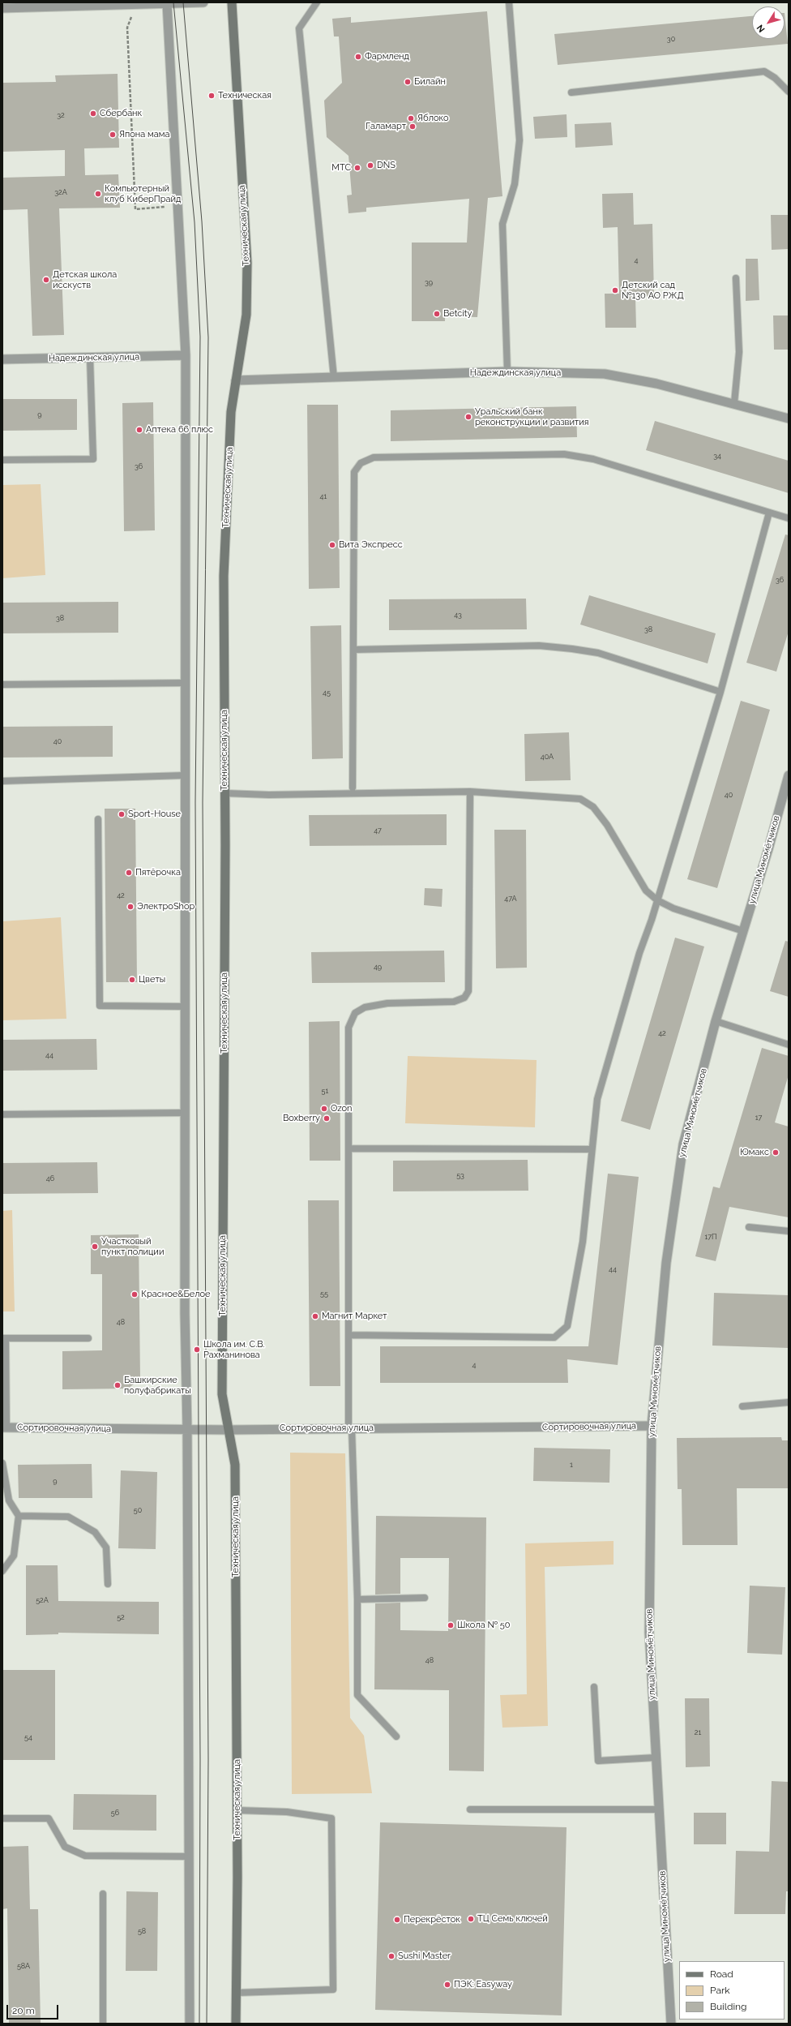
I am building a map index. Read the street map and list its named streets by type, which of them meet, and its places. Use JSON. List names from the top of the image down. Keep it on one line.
{"streets":{"main road":["Техническая улица"],"street":["Надеждинская улица","улица Миномётчиков","Сортировочная улица"]},"crossings":[["Техническая улица","Надеждинская улица"],["Техническая улица","Сортировочная улица"],["улица Миномётчиков","Сортировочная улица"]],"places":["Фармленд","Билайн","Техническая","Сбербанк","Яблоко","Галамарт","Япона мама","DNS","МТС","Компьютерный клуб КиберПрайд","Детская школа исскуств","Детский сад №130 АО РЖД","Betcity","Уральский банк реконструкции и развития","Аптека 66 плюс","Вита Экспресс","Sport-House","Пятёрочка","ЭлектроShop","Цветы","Ozon","Boxberry","Юмакс","Участковый пункт полиции","Красное&Белое","Магнит Маркет","Школа им. С.В. Рахманинова","Башкирские полуфабрикаты","Школа № 50","ТЦ Семь ключей","Перекрёсток","Sushi Master","ПЭК: Easyway"],"house_numbers":["30","32","32А","4","39","9","34","36","41","36","43","38","38","45","40","40А","40","47","42","47А","49","42","44","51","17","53","46","17П","44","55","48","4","1","9","50","52А","52","48","21","54","56","58","58А"],"legend":["Road","Park","Building"],"scale_bar":"20 m","north":"bottom left"}
